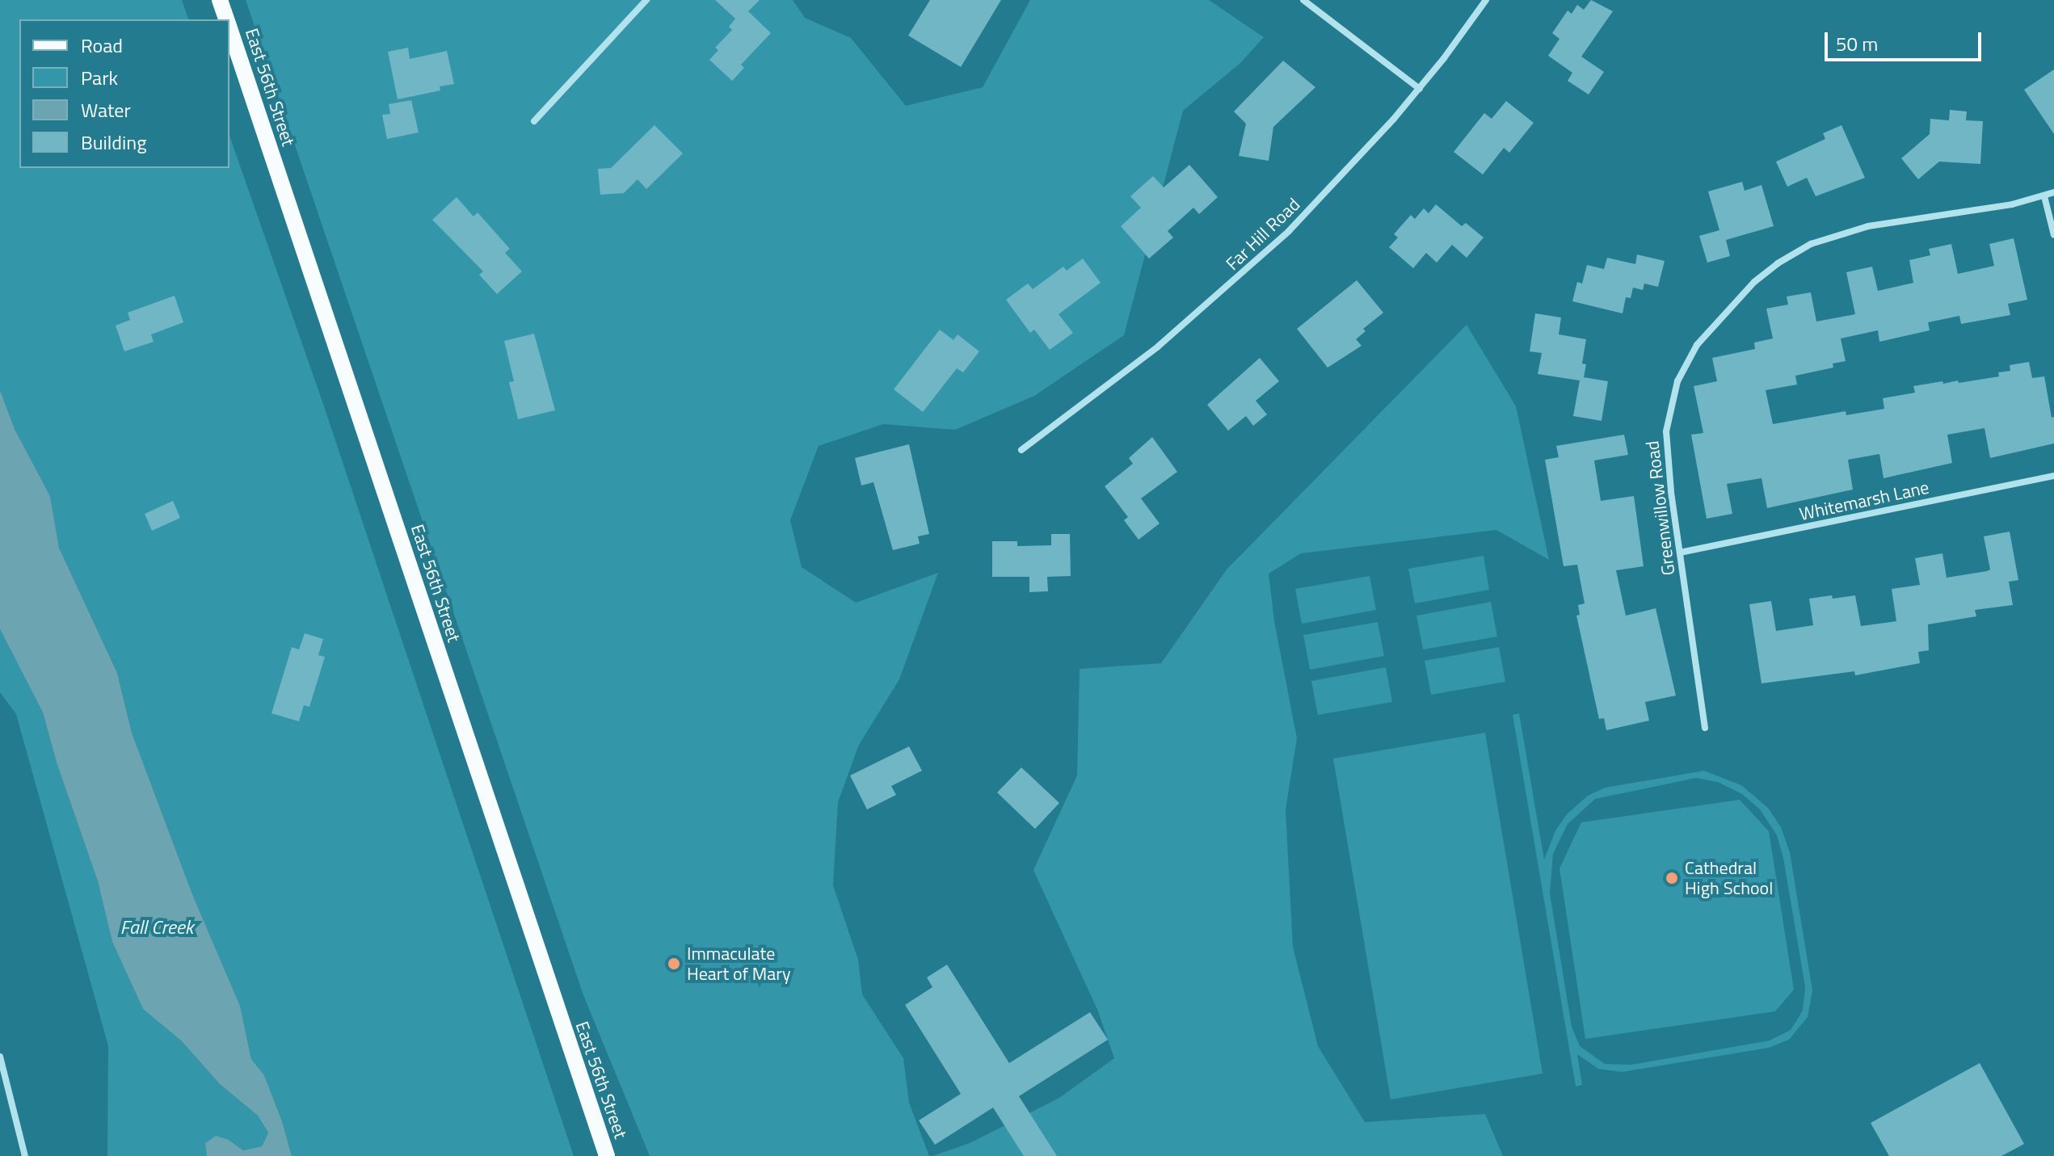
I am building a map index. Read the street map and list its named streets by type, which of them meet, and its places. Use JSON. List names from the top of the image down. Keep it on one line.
{"streets":{"main road":["East 56th Street"],"street":["Far Hill Road","Whitemarsh Lane","Greenwillow Road"]},"crossings":[["Whitemarsh Lane","Greenwillow Road"]],"water":["Fall Creek"],"places":["Cathedral High School","Immaculate Heart of Mary"],"legend":["Road","Park","Water","Building"],"scale_bar":"50 m"}
